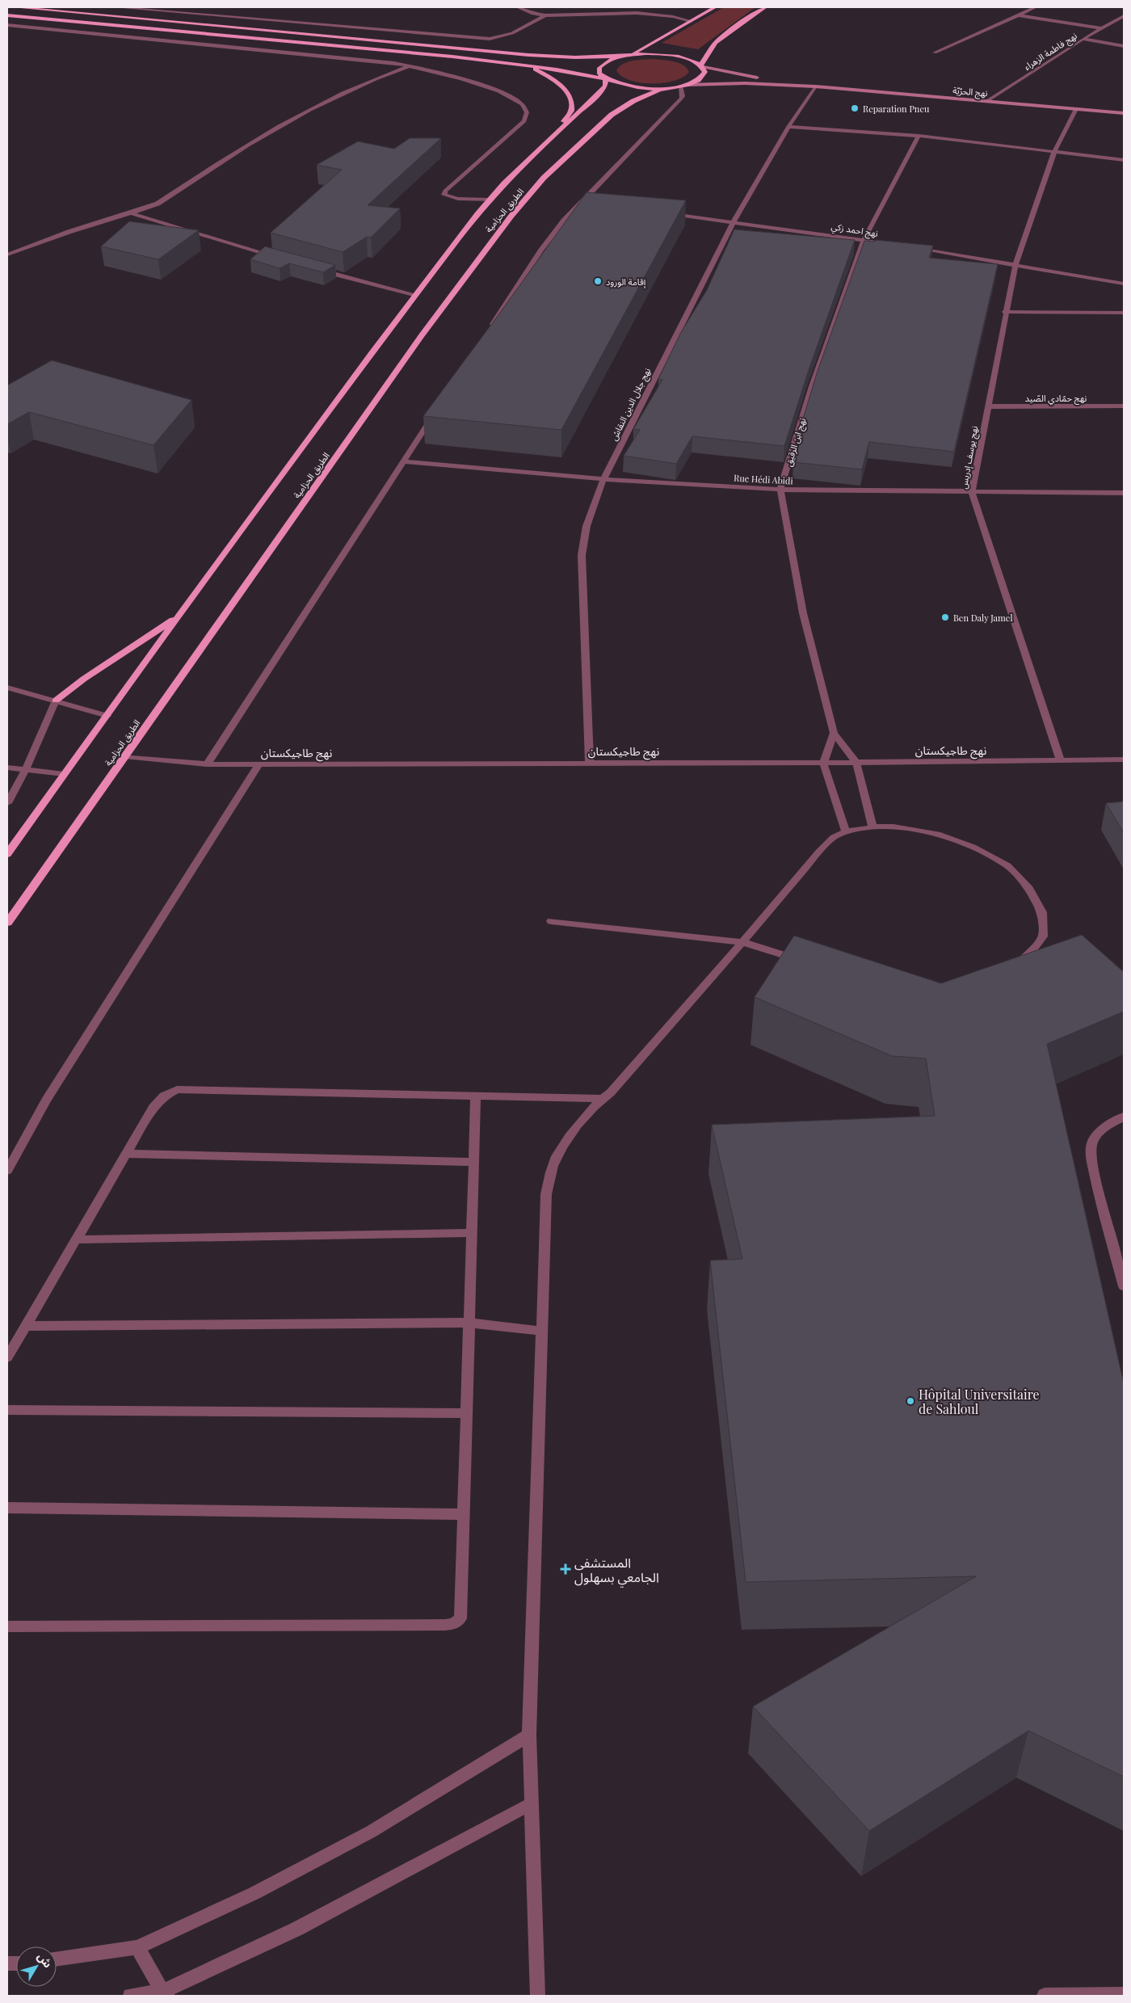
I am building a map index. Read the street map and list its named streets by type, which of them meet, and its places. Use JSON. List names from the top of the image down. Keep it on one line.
{"streets":{"highway":["الطريق الحزامية"],"main road":["نهج الحرّيّة"],"street":["نهج فاطمة الزهراء","نهج احمد زكي","نهج حمّادي الصّيد","نهج جلال الدين النقاش","نهج ابن الرقيق","نهج يوسف إدريس","Rue Hédi Abidi","نهج طاجيكستان"]},"crossings":[["نهج فاطمة الزهراء","نهج الحرّيّة"],["نهج الحرّيّة","نهج جلال الدين النقاش"],["نهج الحرّيّة","نهج يوسف إدريس"],["الطريق الحزامية","نهج طاجيكستان"],["نهج احمد زكي","نهج جلال الدين النقاش"],["نهج احمد زكي","نهج ابن الرقيق"],["نهج حمّادي الصّيد","نهج يوسف إدريس"],["نهج جلال الدين النقاش","Rue Hédi Abidi"],["نهج جلال الدين النقاش","نهج طاجيكستان"],["نهج ابن الرقيق","Rue Hédi Abidi"],["نهج يوسف إدريس","Rue Hédi Abidi"],["نهج يوسف إدريس","نهج طاجيكستان"]],"places":{"other":["Reparation Pneu","إقامة الورود","Ben Daly Jamel","Hôpital Universitaire de Sahloul"],"health":["المستشفى الجامعي بسهلول"]},"north":"top right"}
